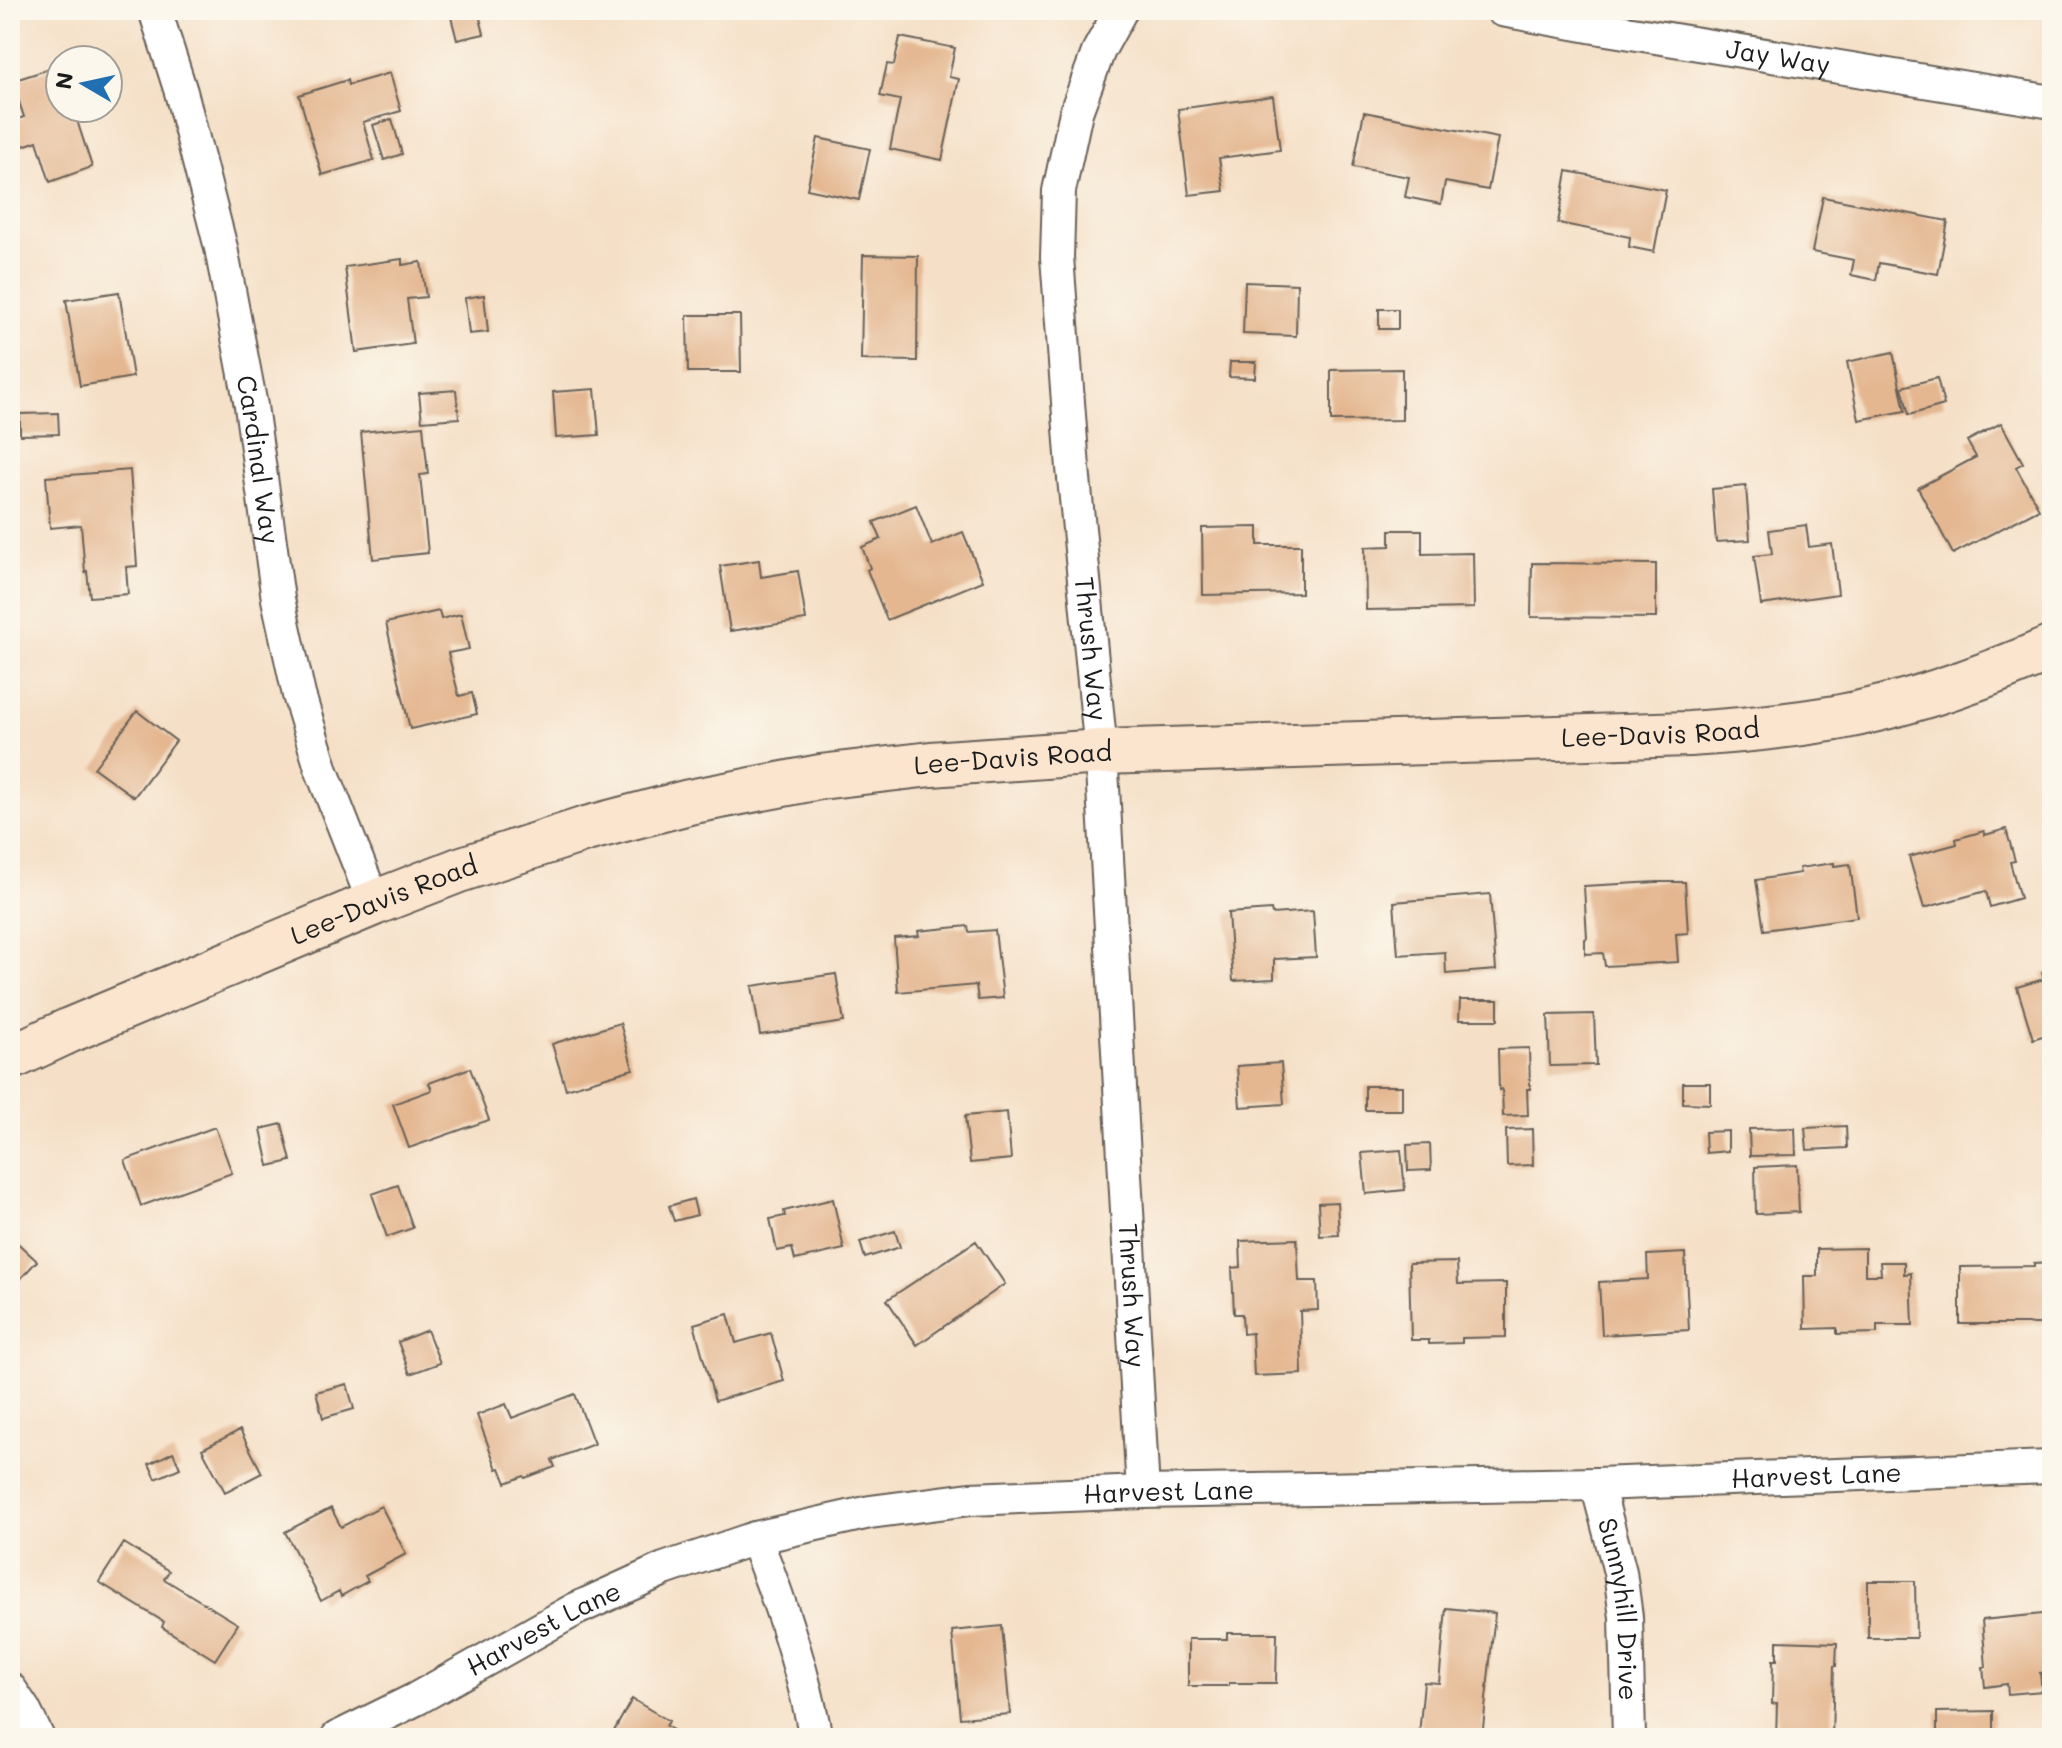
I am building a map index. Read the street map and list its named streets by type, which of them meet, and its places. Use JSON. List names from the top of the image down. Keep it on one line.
{"streets":{"main road":["Lee-Davis Road"],"street":["Jay Way","Cardinal Way","Thrush Way","Harvest Lane","Sunnyhill Drive"]},"crossings":[["Cardinal Way","Lee-Davis Road"],["Thrush Way","Lee-Davis Road"],["Thrush Way","Harvest Lane"],["Harvest Lane","Sunnyhill Drive"]],"north":"left"}
